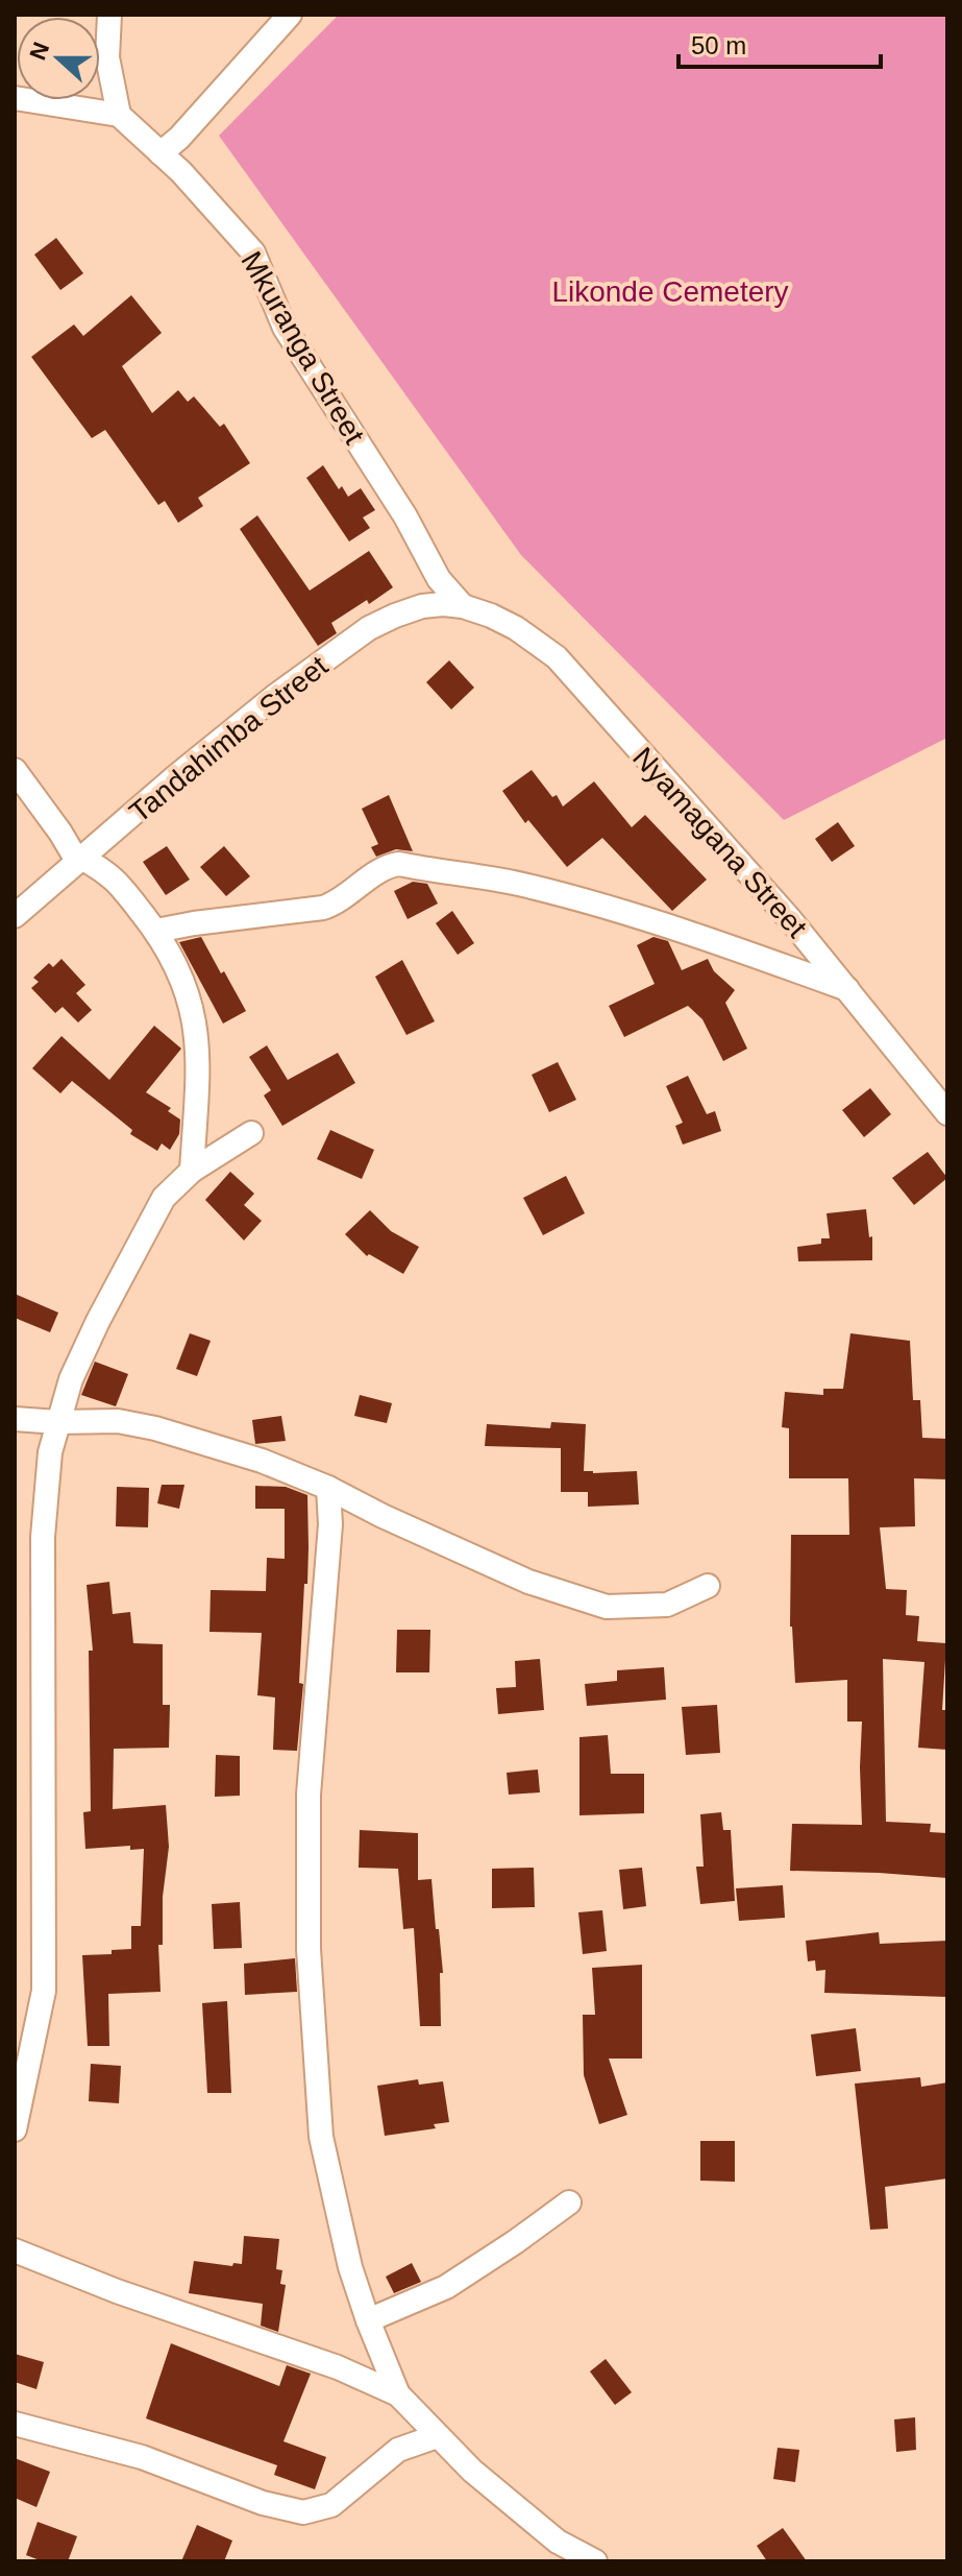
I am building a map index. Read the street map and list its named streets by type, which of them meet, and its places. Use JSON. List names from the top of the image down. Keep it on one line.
{"streets":{"street":["Mkuranga Street","Tandahimba Street","Nyamagana Street"]},"crossings":[["Mkuranga Street","Tandahimba Street"],["Mkuranga Street","Nyamagana Street"],["Tandahimba Street","Nyamagana Street"]],"parks":["Likonde Cemetery"],"scale_bar":"50 m","north":"left"}
